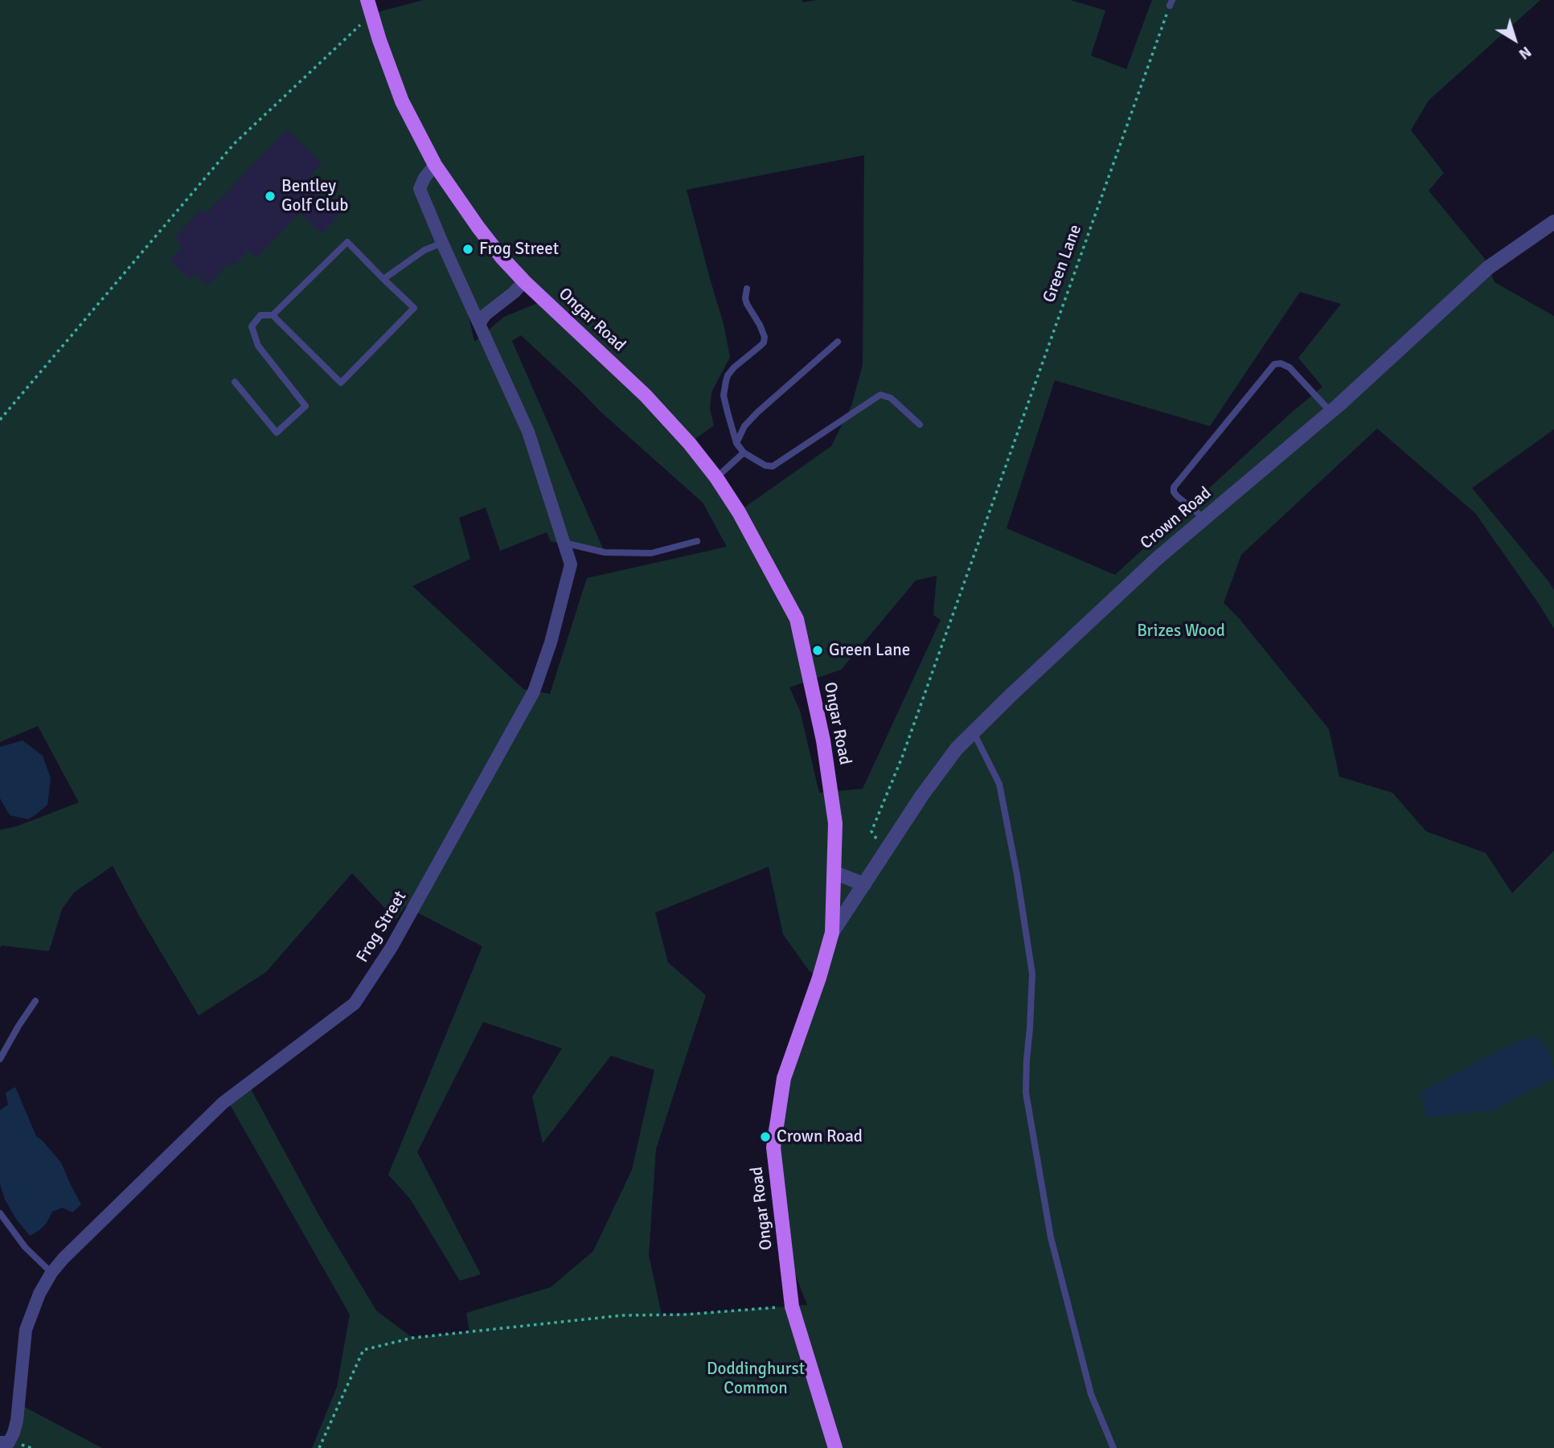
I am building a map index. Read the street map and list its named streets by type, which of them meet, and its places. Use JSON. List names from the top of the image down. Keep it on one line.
{"streets":{"main road":["Ongar Road"],"street":["Crown Road","Frog Street"],"path":["Green Lane"]},"crossings":[["Green Lane","Crown Road"],["Ongar Road","Crown Road"],["Ongar Road","Frog Street"]],"parks":["Brizes Wood","Doddinghurst Common"],"places":["Bentley Golf Club","Frog Street","Green Lane","Crown Road"],"north":"bottom right"}
